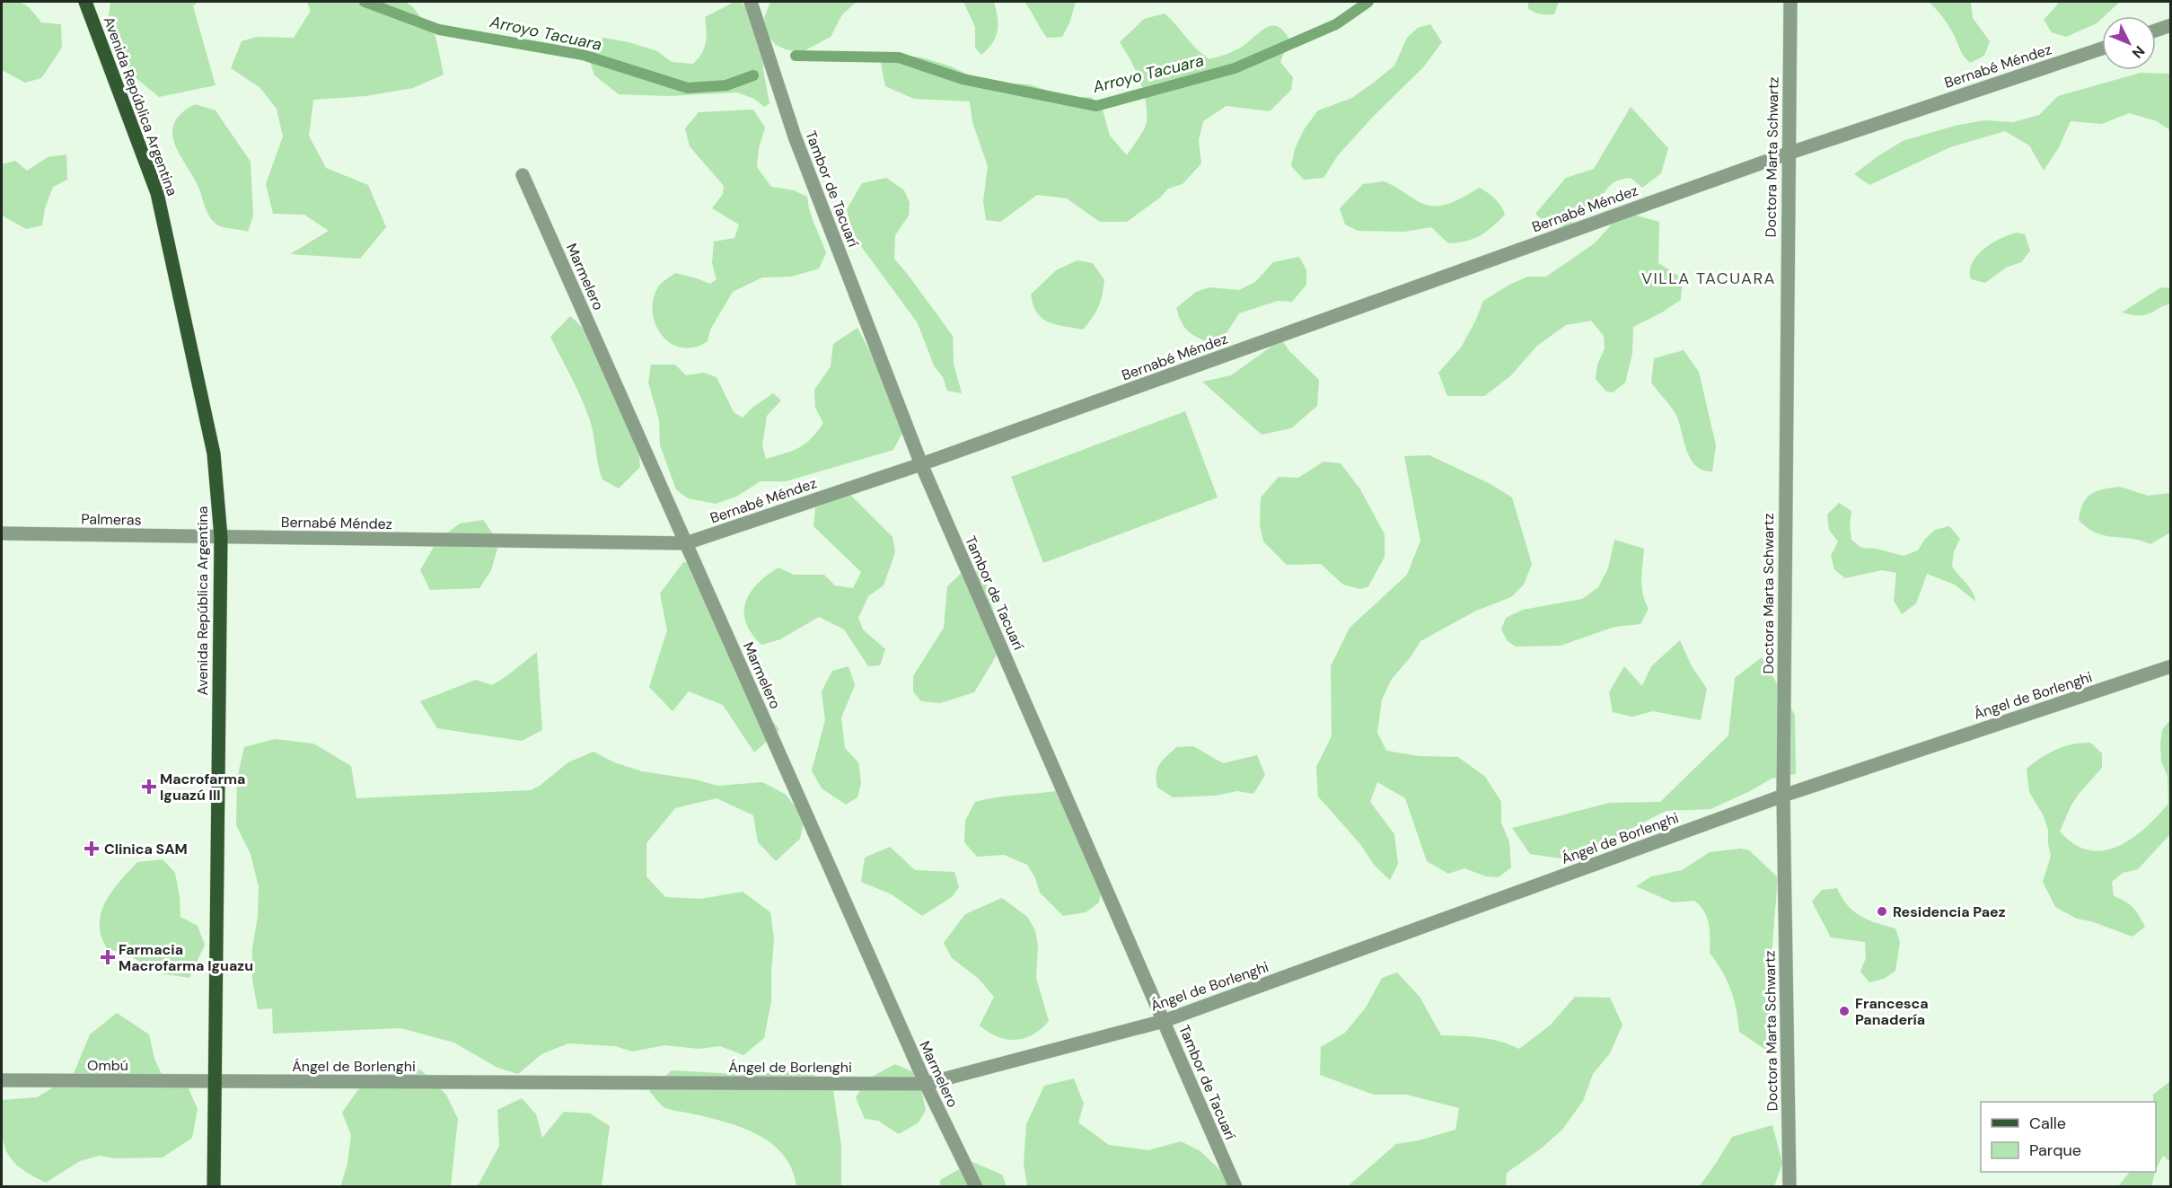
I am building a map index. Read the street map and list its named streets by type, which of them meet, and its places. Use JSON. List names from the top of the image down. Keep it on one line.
{"streets":{"main road":["Avenida República Argentina"],"street":["Bernabé Méndez","Doctora Marta Schwartz","Tambor de Tacuarí","Marmelero","Palmeras","Ángel de Borlenghi","Ombú"]},"crossings":[["Bernabé Méndez","Avenida República Argentina"],["Bernabé Méndez","Doctora Marta Schwartz"],["Bernabé Méndez","Tambor de Tacuarí"],["Bernabé Méndez","Marmelero"],["Bernabé Méndez","Palmeras"],["Avenida República Argentina","Palmeras"],["Avenida República Argentina","Ángel de Borlenghi"],["Avenida República Argentina","Ombú"],["Doctora Marta Schwartz","Ángel de Borlenghi"],["Tambor de Tacuarí","Ángel de Borlenghi"],["Marmelero","Ángel de Borlenghi"],["Ángel de Borlenghi","Ombú"]],"districts":["VILLA TACUARA"],"water":["Arroyo Tacuara"],"places":{"health":["Macrofarma Iguazú III","Clinica SAM","Farmacia Macrofarma Iguazu"],"other":["Residencia Paez","Francesca Panadería"]},"legend":["Calle","Parque"],"north":"bottom right"}
